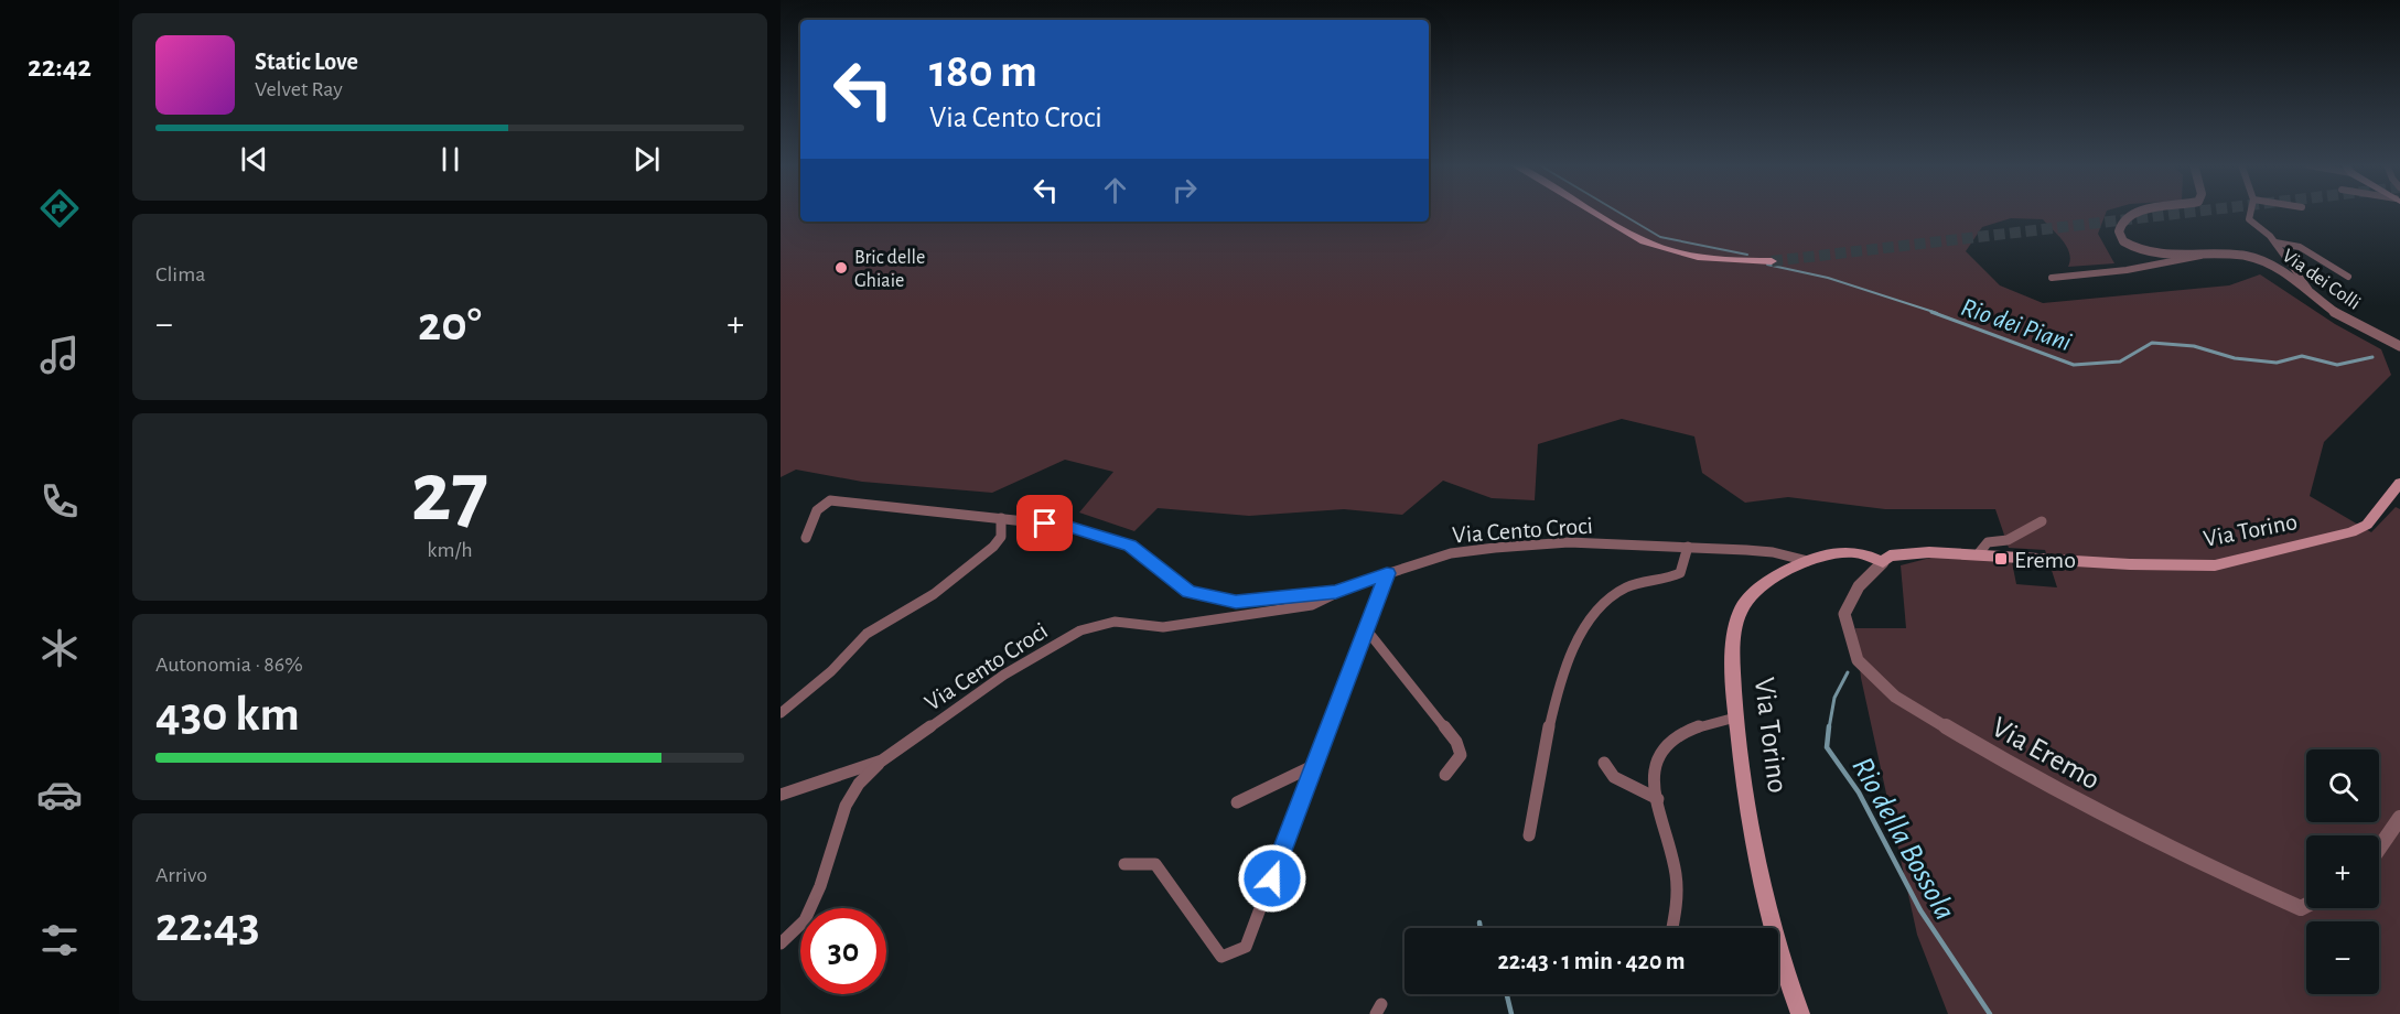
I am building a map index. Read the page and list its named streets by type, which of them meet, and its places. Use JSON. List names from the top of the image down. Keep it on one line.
{"streets":{"main road":["Via Torino"],"street":["Via dei Colli","Via Cento Croci","Via Eremo"]},"crossings":[["Via Cento Croci","Via Torino"],["Via Torino","Via Eremo"]],"water":["Rio dei Piani","Rio della Bossola"],"places":{"other":["Bric delle Ghiaie"],"transit":["Eremo"]},"page":{"tabs":"22:42","turn":["180 m","Via Cento Croci"],"song":["Static Love","Velvet Ray"],"tile":["Clima",["27","km/h"],["Autonomia · 86%","430 km"],["Arrivo","22:43"]],"heat":["−","20°","+"],"map_buttons":["+","−"],"limit":"30","trip":"22:43 · 1 min · 420 m"}}
